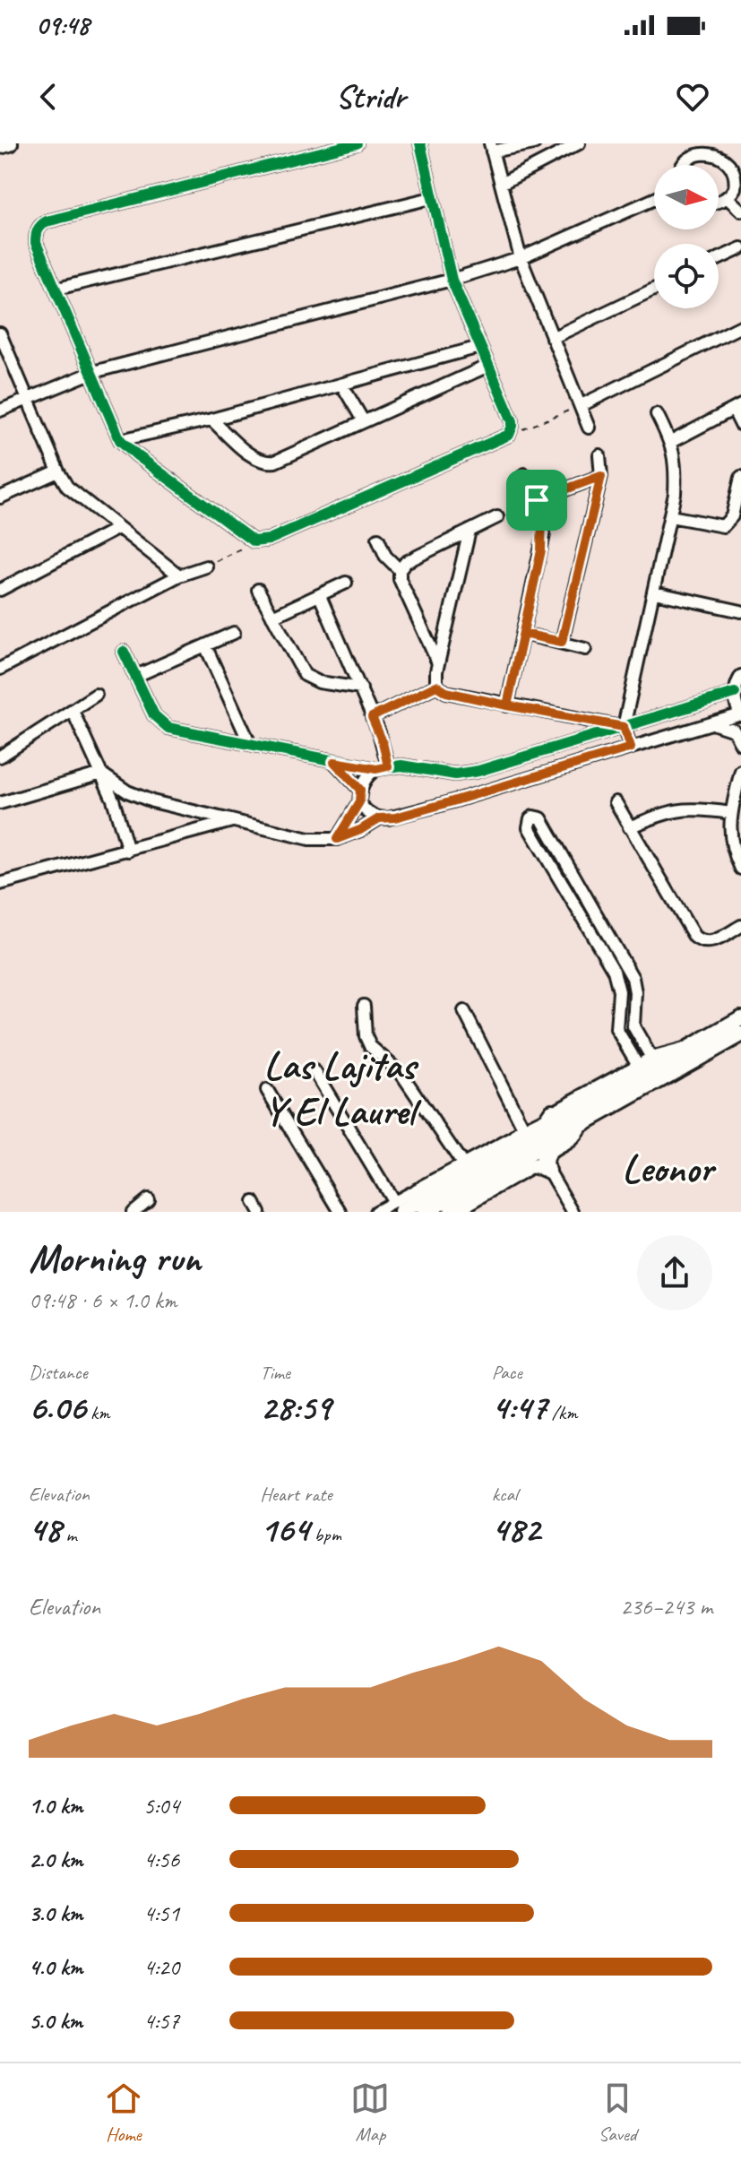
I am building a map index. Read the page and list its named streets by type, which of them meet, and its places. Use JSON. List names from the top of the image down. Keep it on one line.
{"districts":["Las Lajitas Y El Laurel","Leonor"],"north":"right","page":{"status":"09:48","header":"Stridr","heading":["Morning run","09:48 · 6 × 1.0 km"],"stats":[["Distance","6.06 km"],["Time","28:59"],["Pace","4:47 /km"],["Elevation","48 m"],["Heart rate","164 bpm"],["kcal","482"]],"chart":["Elevation","236–243 m"],"list":[{"name":"1.0 km","note":"5:04"},{"name":"2.0 km","note":"4:56"},{"name":"3.0 km","note":"4:51"},{"name":"4.0 km","note":"4:20"},{"name":"5.0 km","note":"4:57"}],"tabs":["Home","Map","Saved"]}}
